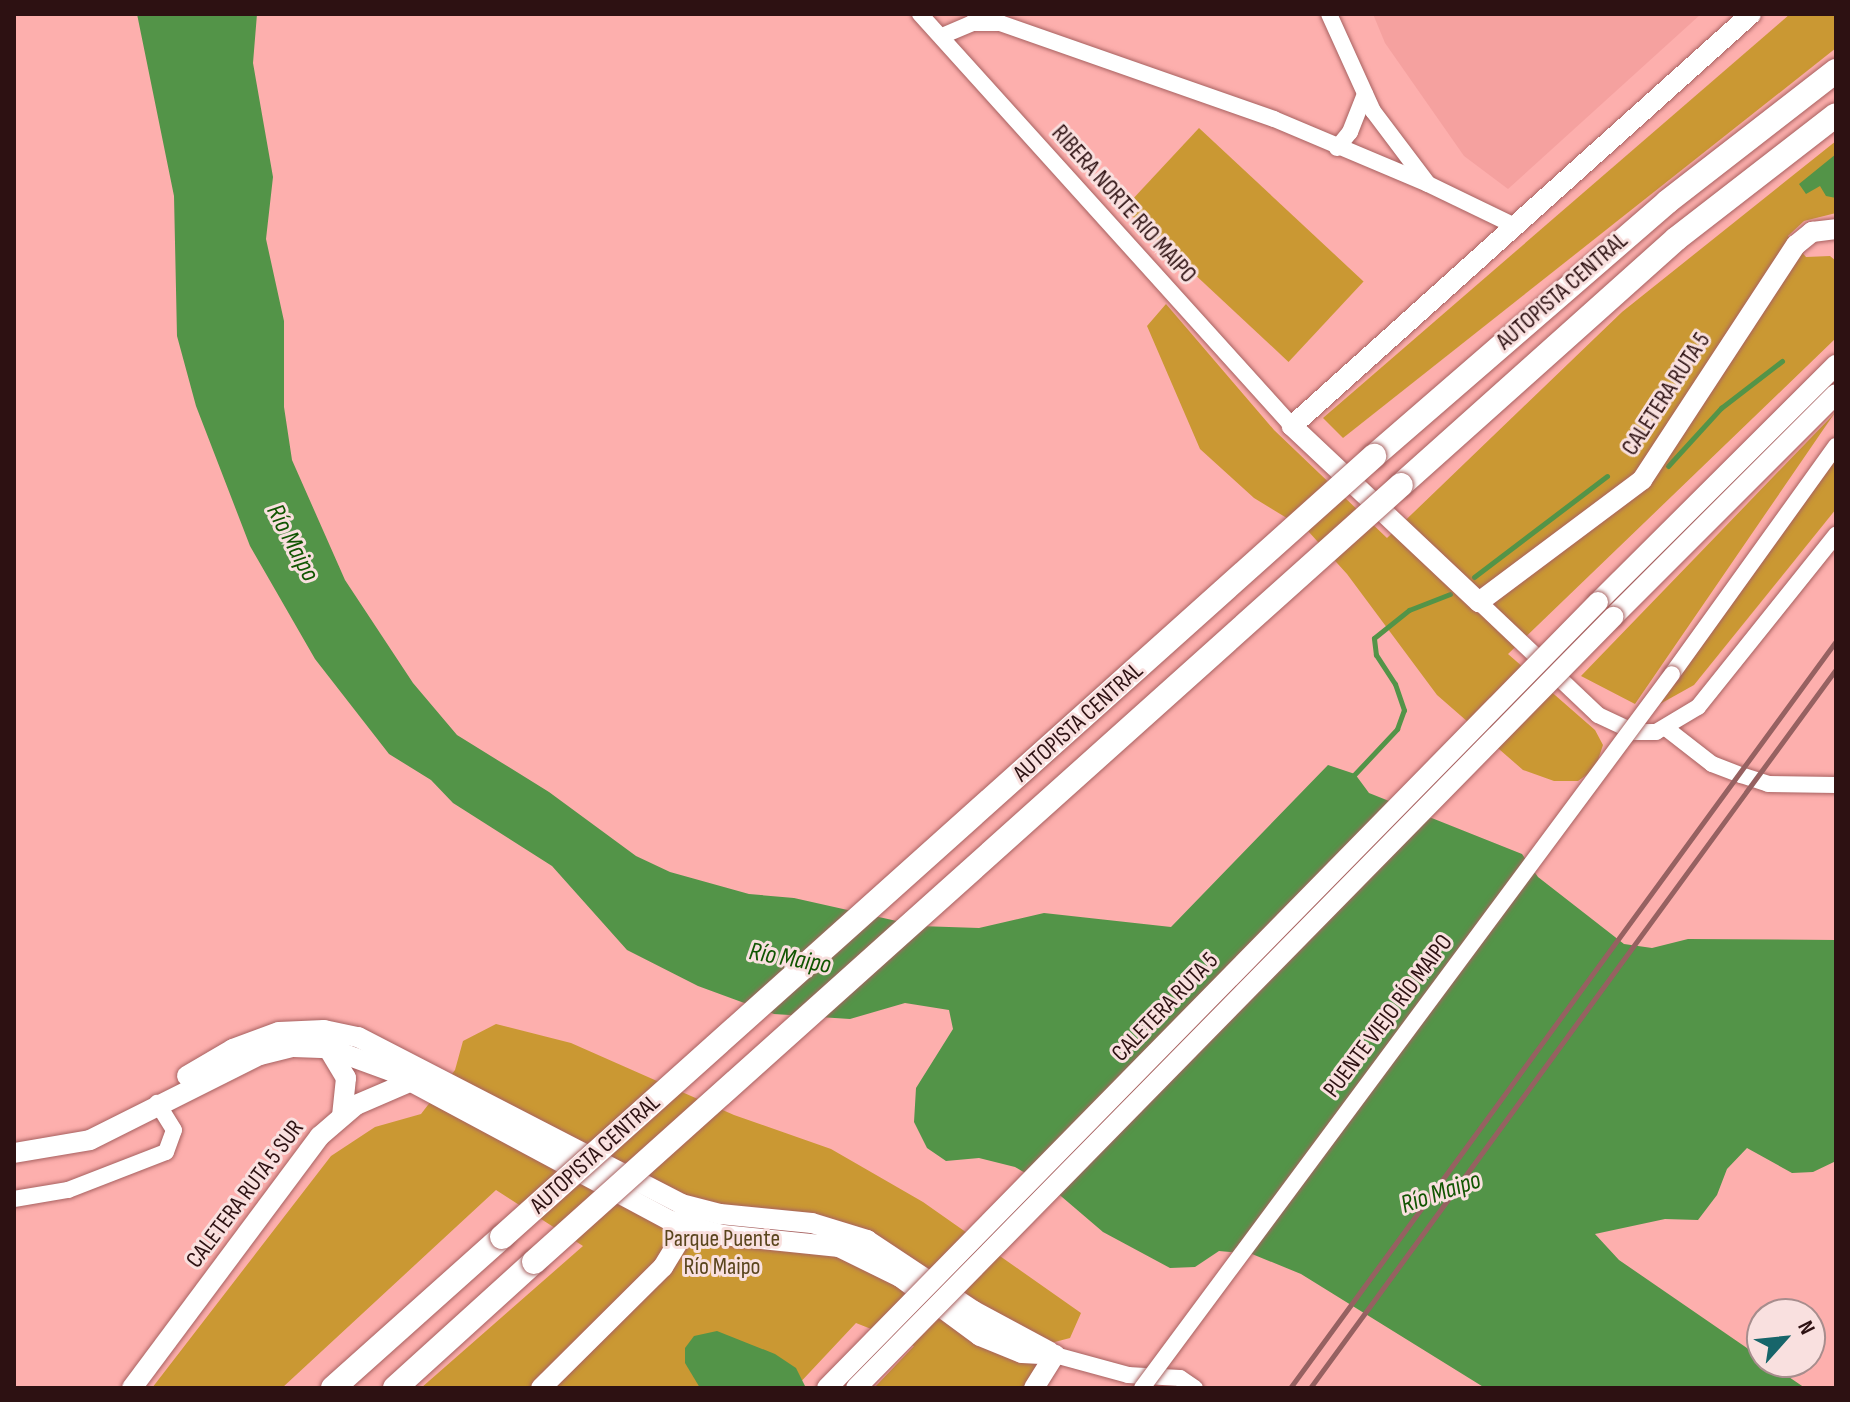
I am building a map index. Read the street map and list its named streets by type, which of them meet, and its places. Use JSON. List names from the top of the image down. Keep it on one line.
{"streets":{"highway":["AUTOPISTA CENTRAL"],"main road":["CALETERA RUTA 5","CALETERA RUTA 5 SUR"],"street":["RIBERA NORTE RIO MAIPO","PUENTE VIEJO RÍO MAIPO"]},"water":["Río Maipo"],"parks":["Parque Puente Río Maipo"],"north":"top right"}
